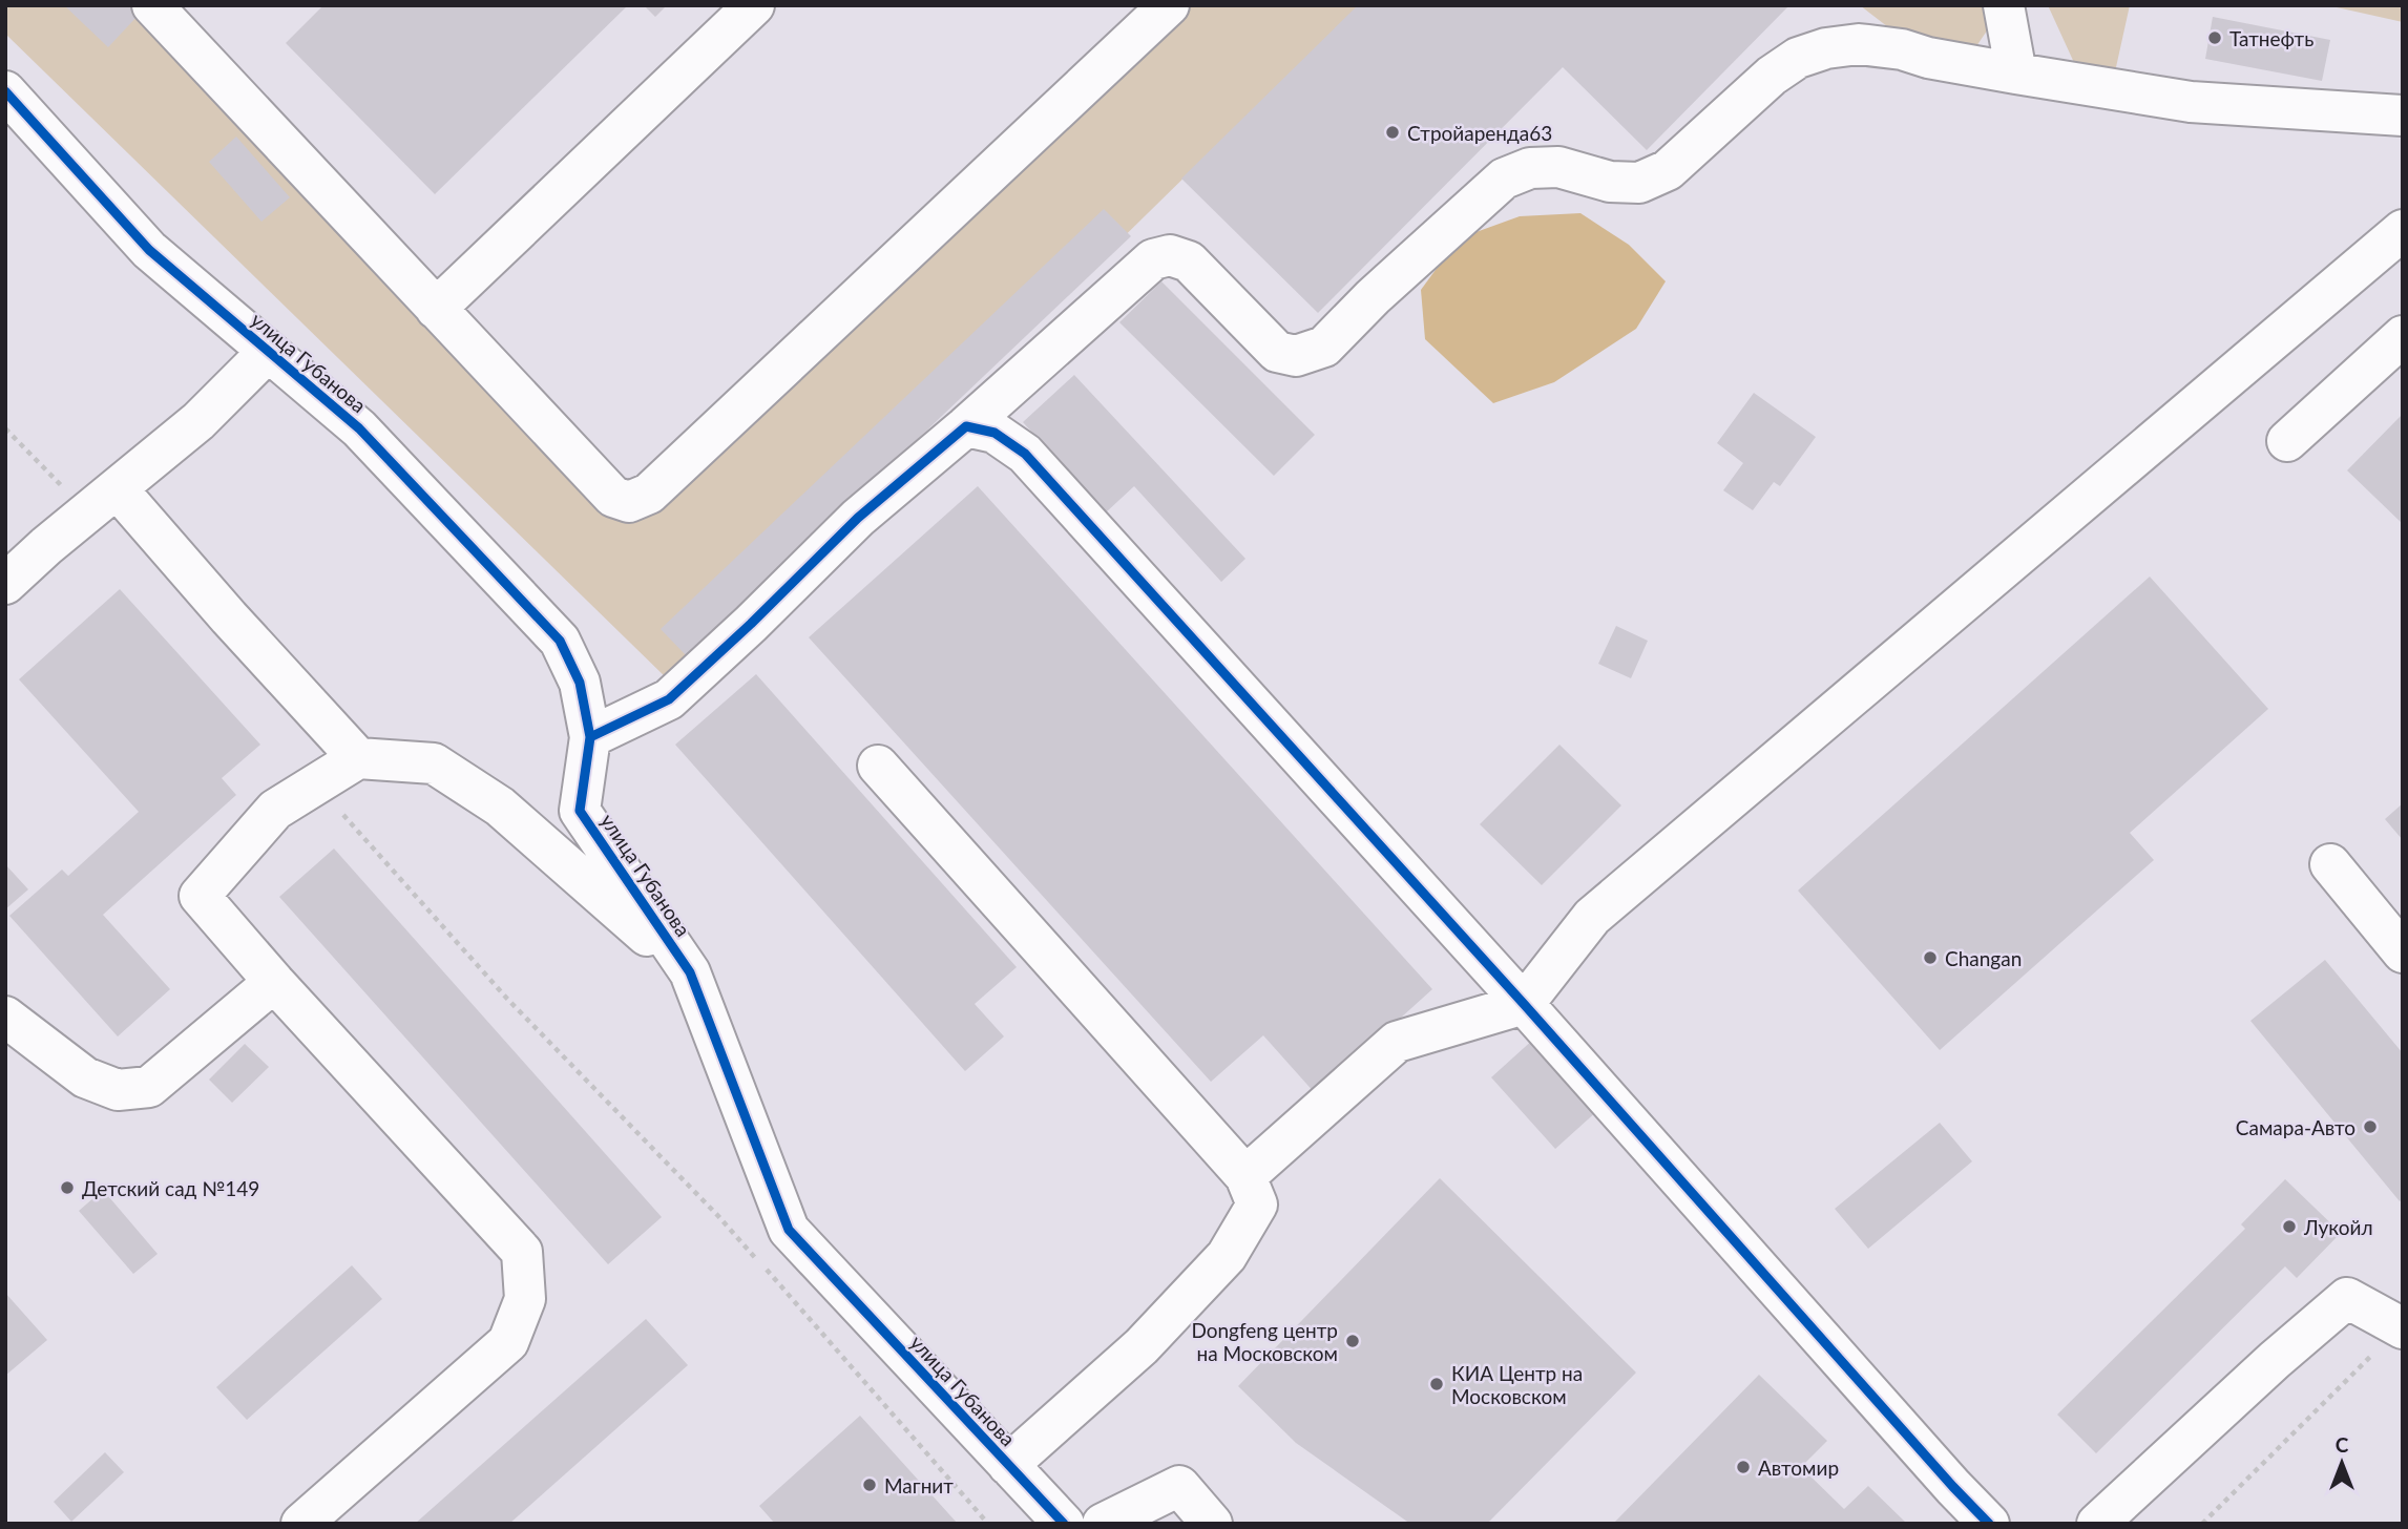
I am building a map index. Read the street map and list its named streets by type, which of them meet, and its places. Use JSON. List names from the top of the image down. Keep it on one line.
{"streets":{"street":["улица Губанова"]},"places":["Татнефть","Стройаренда63","Changan","Самара-Авто","Детский сад №149","Лукойл","Dongfeng центр на Московском","КИА Центр на Московском","Автомир","Магнит"],"north":"top"}
